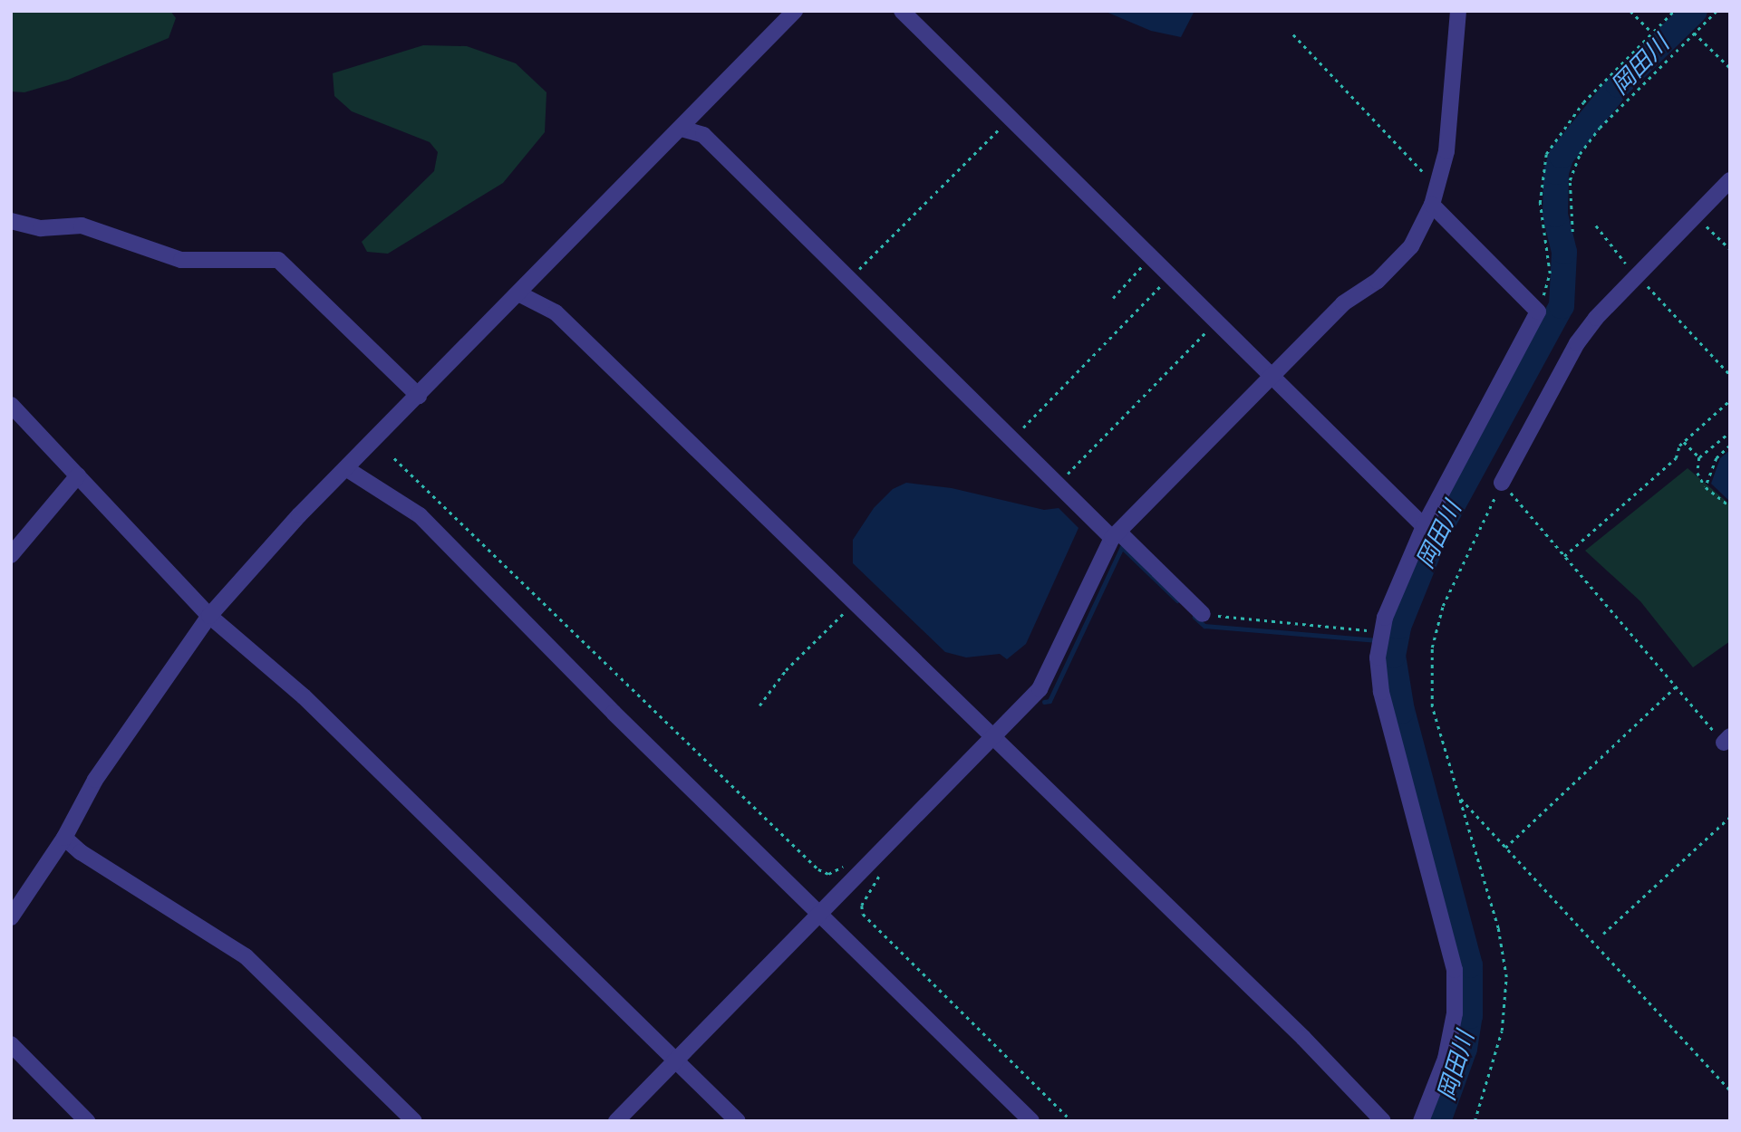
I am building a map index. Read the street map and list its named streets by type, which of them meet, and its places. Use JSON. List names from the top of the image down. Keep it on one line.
{"water":["岡田川"]}
